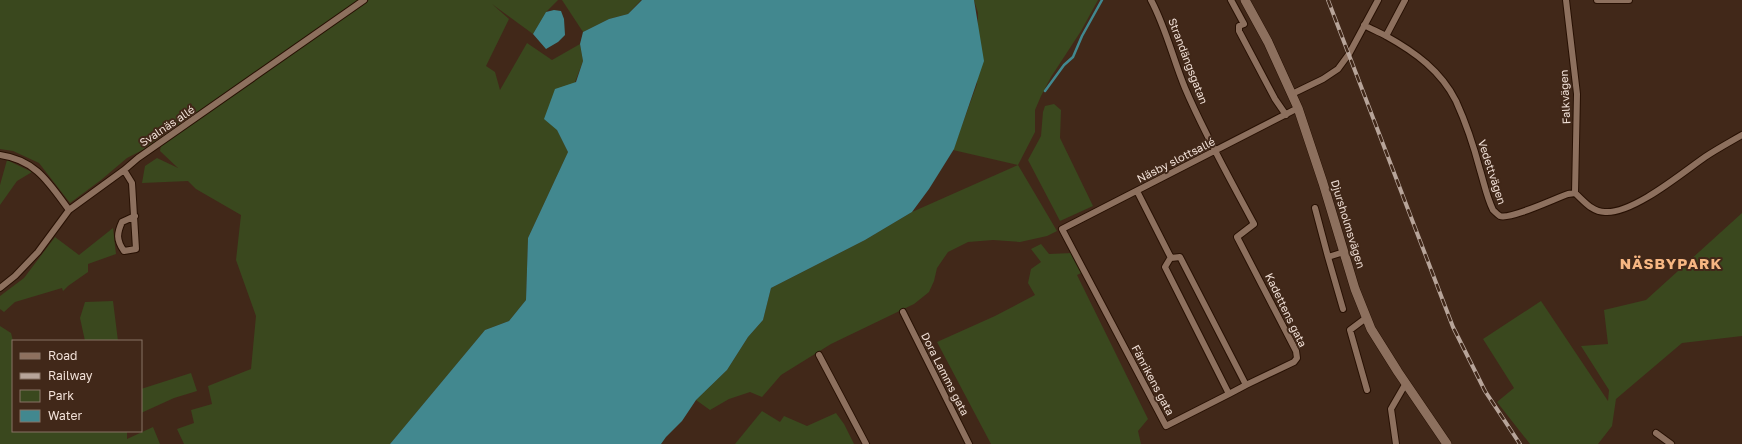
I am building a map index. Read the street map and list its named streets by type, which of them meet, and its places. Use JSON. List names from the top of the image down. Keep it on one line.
{"streets":{"street":["Strandängsgatan","Falkvägen","Svalnäs allé","Näsby slottsallé","Vedettvägen","Djursholmsvägen","Kadettens gata","Dora Lamms gata","Fänrikens gata"]},"crossings":[["Strandängsgatan","Näsby slottsallé"],["Strandängsgatan","Kadettens gata"],["Falkvägen","Vedettvägen"],["Näsby slottsallé","Djursholmsvägen"],["Näsby slottsallé","Kadettens gata"],["Näsby slottsallé","Fänrikens gata"]],"districts":["NÄSBYPARK"],"legend":["Road","Railway","Park","Water"]}
